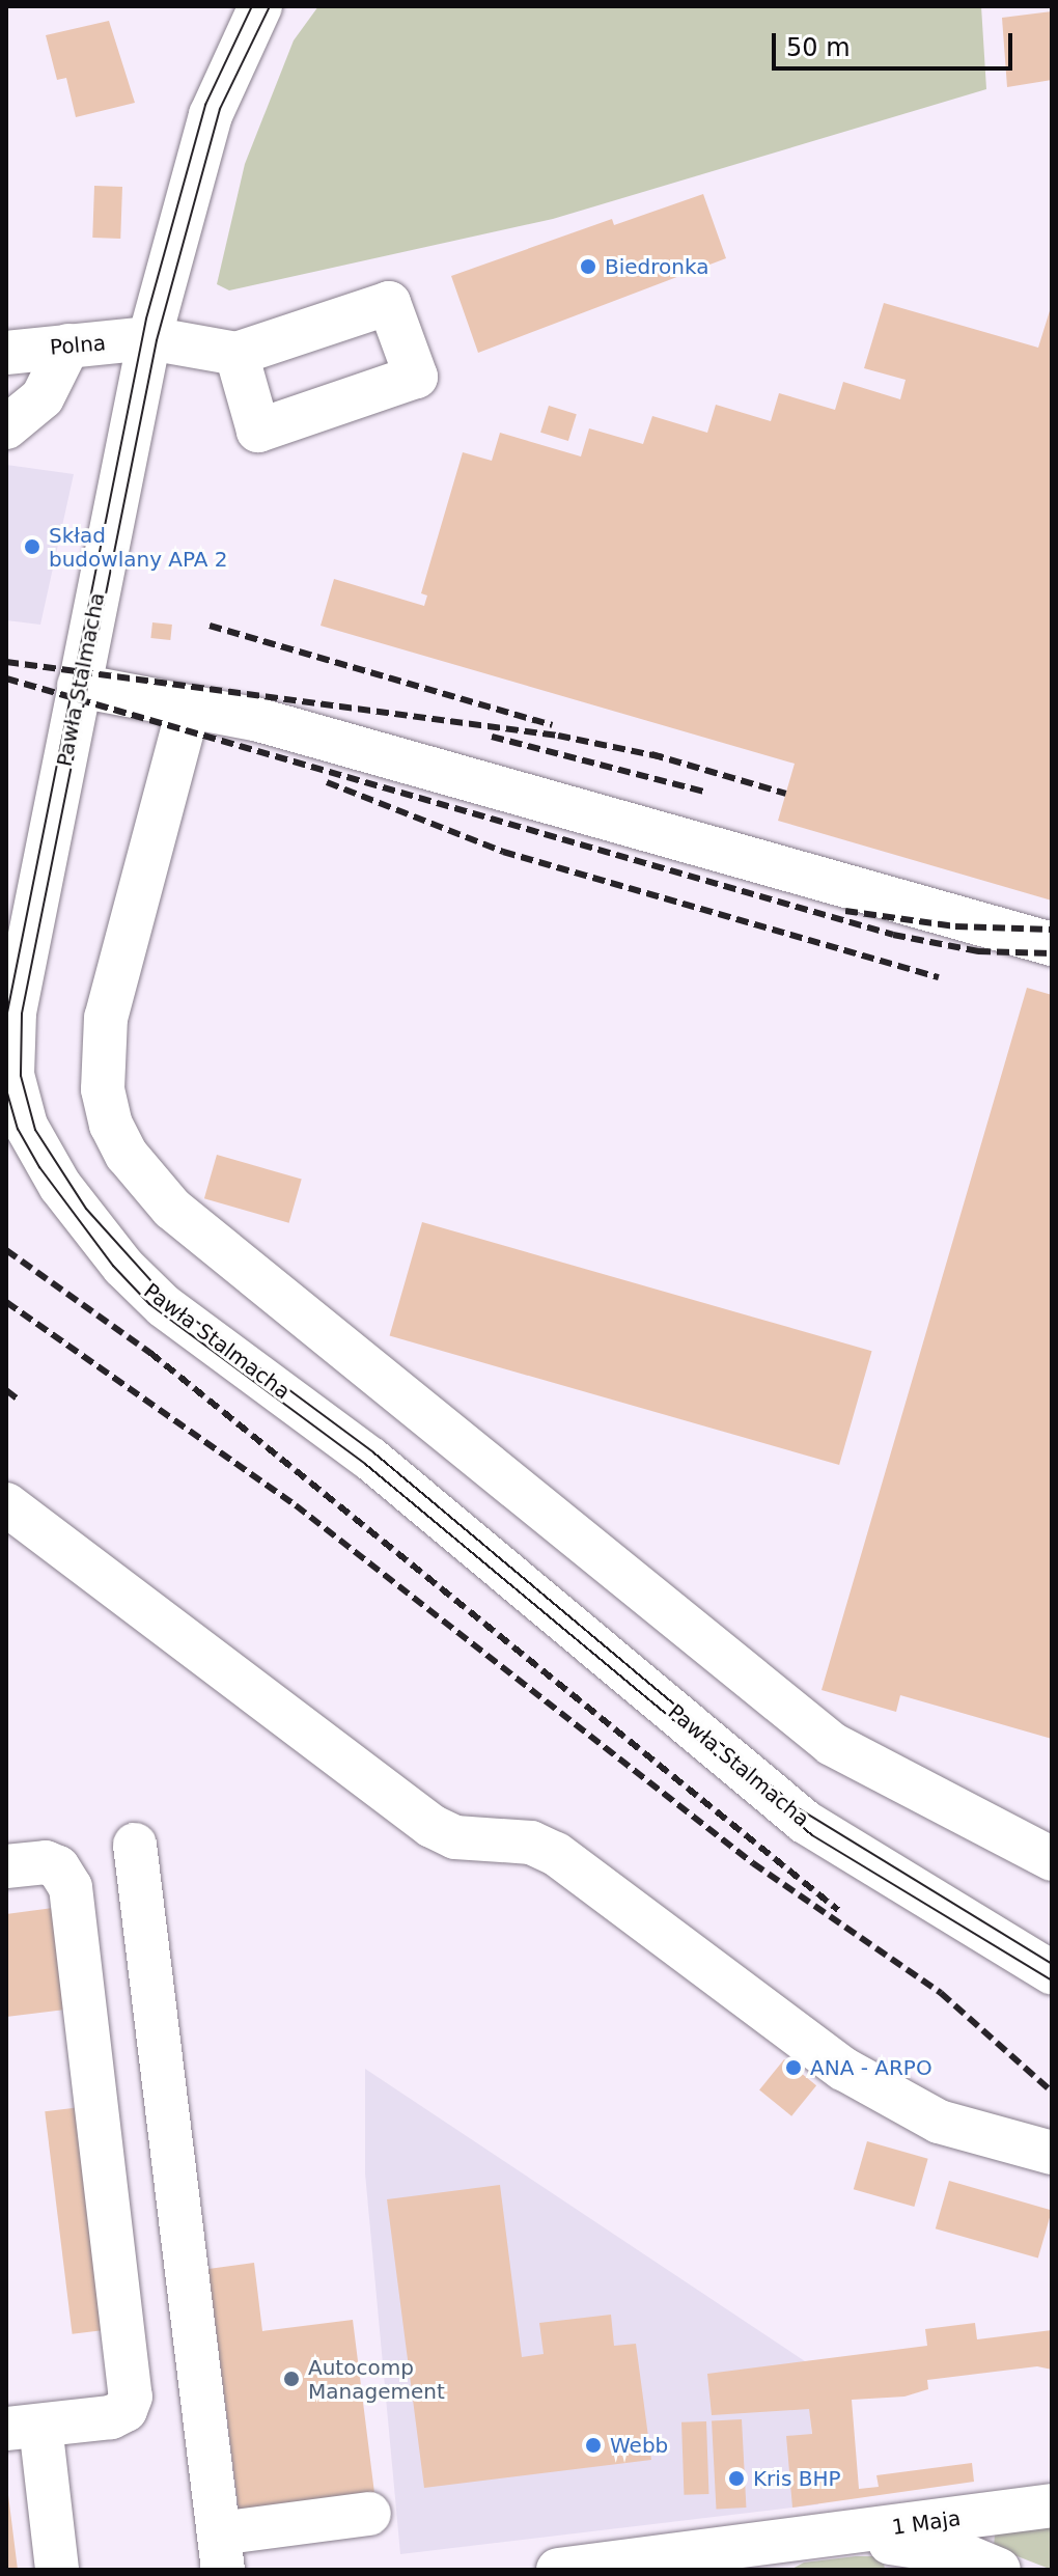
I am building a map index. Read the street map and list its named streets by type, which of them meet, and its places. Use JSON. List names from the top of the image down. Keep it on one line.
{"streets":{"street":["Polna","Pawła Stalmacha","1 Maja"]},"crossings":[["Polna","Pawła Stalmacha"]],"places":["Biedronka","Skład budowlany APA 2","ANA - ARPO","Autocomp Management","Webb","Kris BHP"],"scale_bar":"50 m"}
